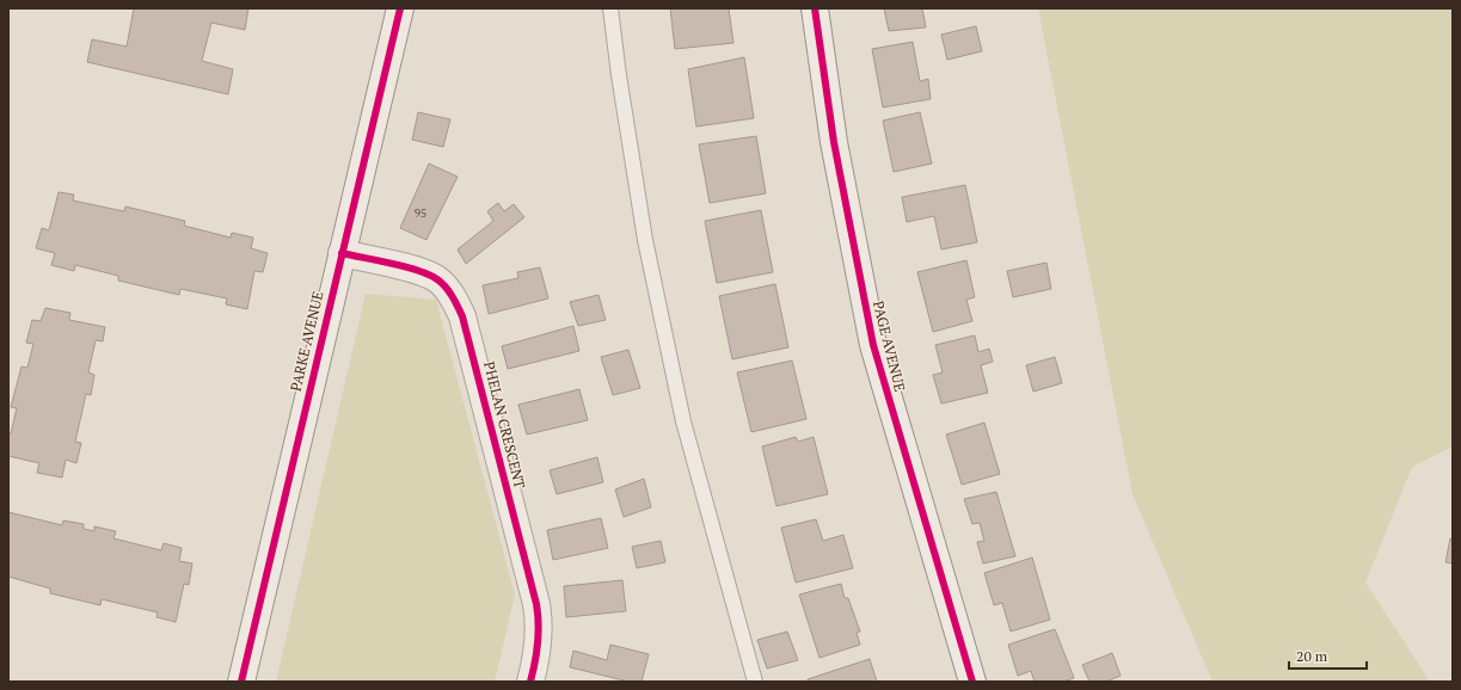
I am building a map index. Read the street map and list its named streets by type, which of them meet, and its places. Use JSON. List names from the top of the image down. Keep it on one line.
{"streets":{"street":["PARKE AVENUE","PAGE AVENUE","PHELAN CRESCENT"]},"crossings":[["PARKE AVENUE","PHELAN CRESCENT"]],"house_numbers":["95"],"scale_bar":"20 m"}
